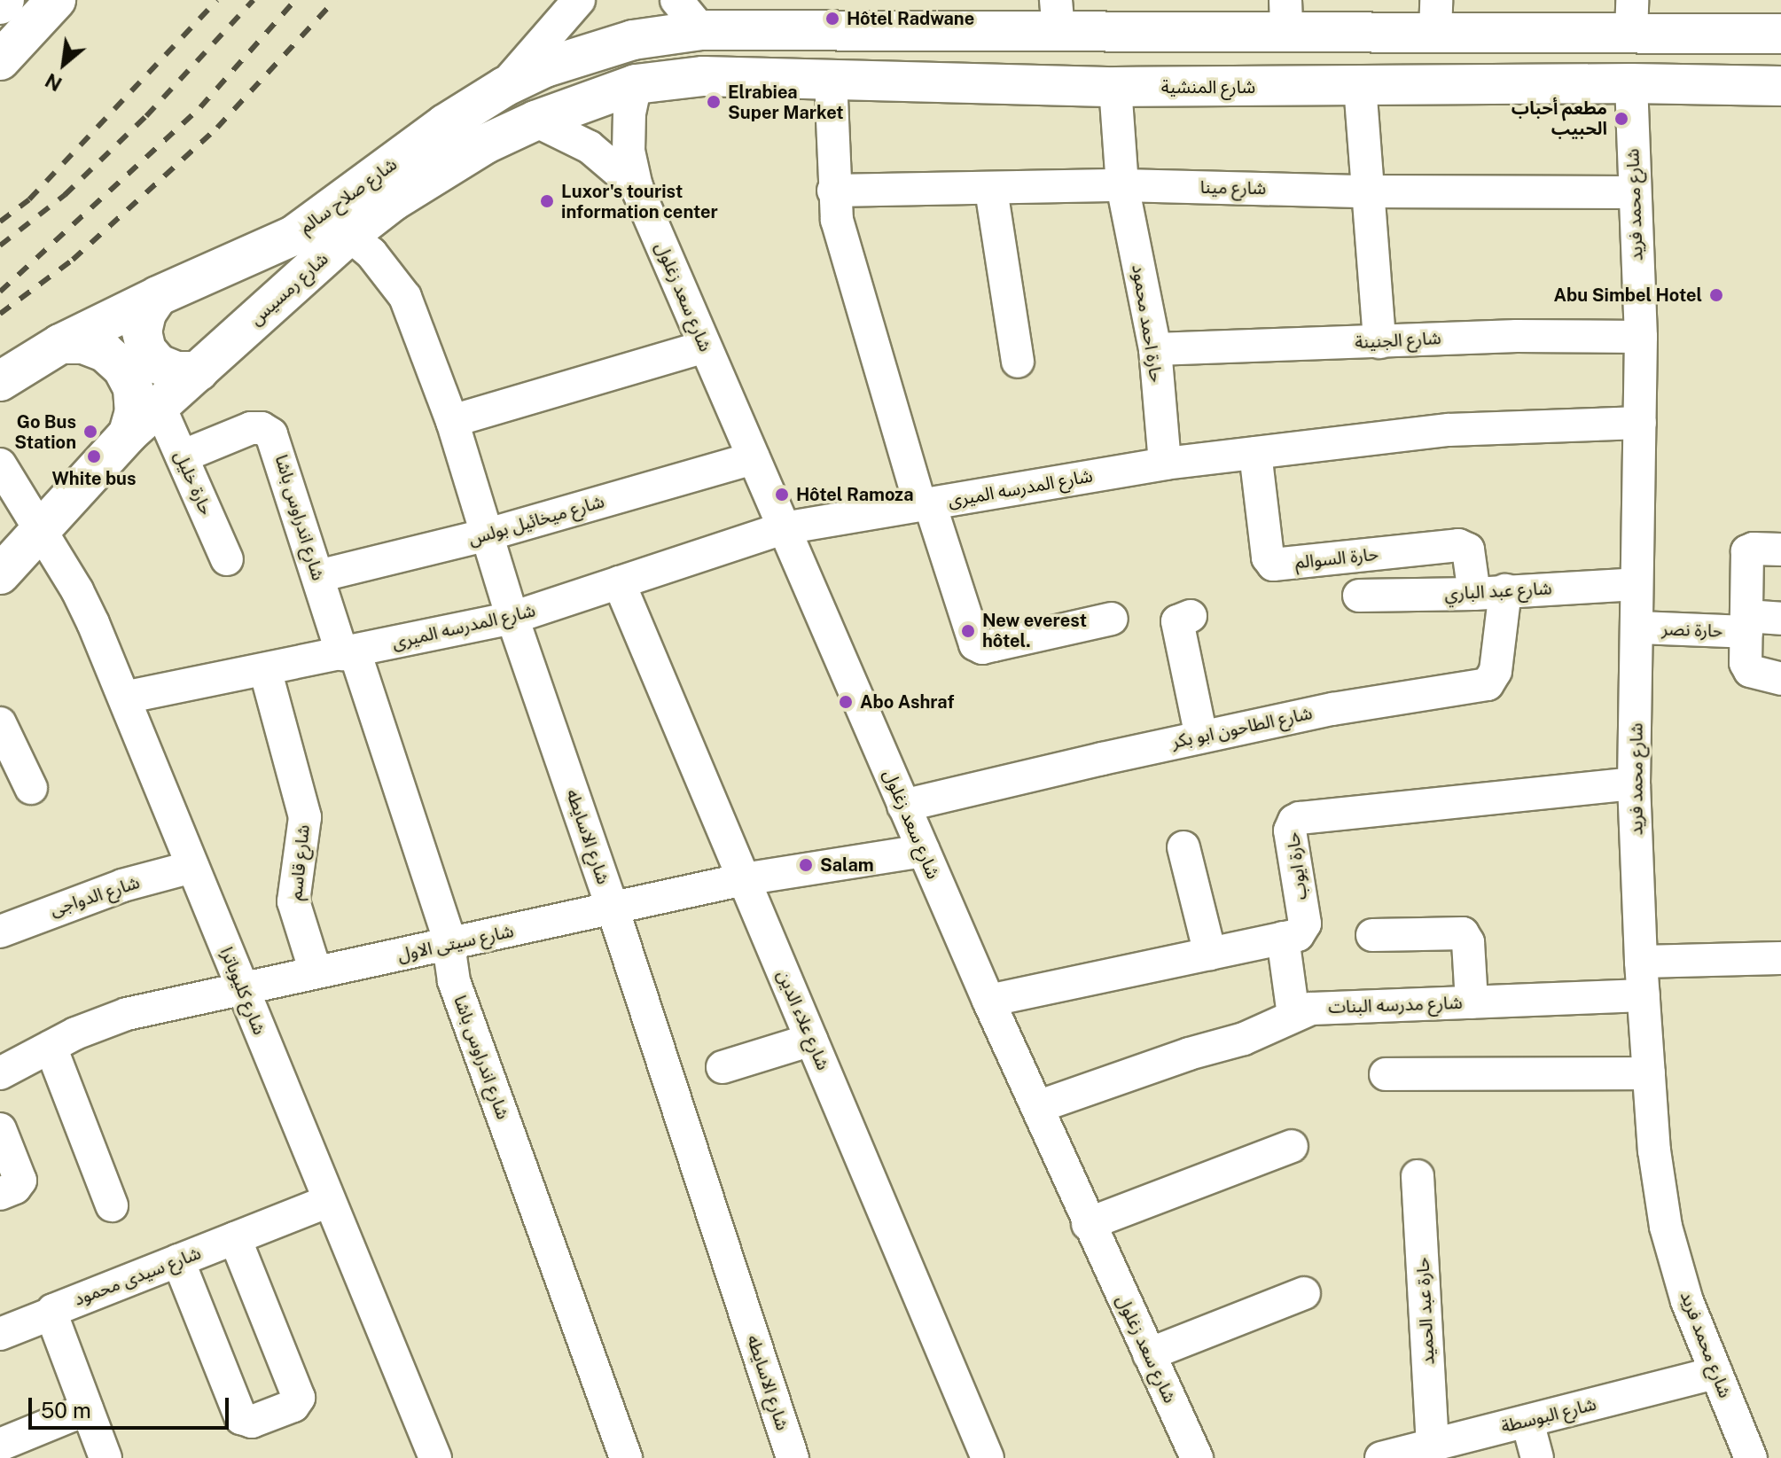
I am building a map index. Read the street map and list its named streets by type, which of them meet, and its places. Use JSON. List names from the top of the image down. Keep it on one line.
{"streets":{"main road":["شارع المنشية","شارع صلاح سالم","شارع رمسيس"],"street":["شارع مينا","شارع محمد فريد","شارع سعد زغلول","حارة احمد محمود","شارع الجنينة","حارة خليل","شارع المدرسه الميرى","شارع اندراوس باشا","شارع ميخائيل بولس","حارة السوالم","شارع عبد الباري","حارة نصر","شارع الطاحون ابو بكر","شارع الاسايطه","شارع قاسم","حارة ايوب","شارع الدواجى","شارع سيتى الاول","شارع كليوباترا","شارع مدرسه البنات","شارع علاء الدين","شارع سيدى محمود","حارة عبد الحميد","شارع البوسطة"]},"crossings":[["شارع المنشية","شارع محمد فريد"],["شارع المنشية","شارع رمسيس"],["شارع المنشية","شارع سعد زغلول"],["شارع المنشية","حارة احمد محمود"],["شارع مينا","شارع محمد فريد"],["شارع مينا","حارة احمد محمود"],["شارع محمد فريد","شارع الجنينة"],["شارع محمد فريد","شارع المدرسه الميرى"],["شارع محمد فريد","شارع عبد الباري"],["شارع محمد فريد","حارة نصر"],["شارع محمد فريد","حارة ايوب"],["شارع محمد فريد","شارع مدرسه البنات"],["شارع محمد فريد","شارع البوسطة"],["شارع رمسيس","شارع سعد زغلول"],["شارع رمسيس","حارة خليل"],["شارع رمسيس","شارع الاسايطه"],["شارع رمسيس","شارع كليوباترا"],["شارع سعد زغلول","شارع المدرسه الميرى"],["شارع سعد زغلول","شارع ميخائيل بولس"],["شارع سعد زغلول","شارع الطاحون ابو بكر"],["شارع سعد زغلول","شارع سيتى الاول"],["شارع سعد زغلول","شارع مدرسه البنات"],["حارة احمد محمود","شارع الجنينة"],["حارة احمد محمود","شارع المدرسه الميرى"],["حارة خليل","شارع اندراوس باشا"],["شارع المدرسه الميرى","شارع اندراوس باشا"],["شارع المدرسه الميرى","حارة السوالم"],["شارع المدرسه الميرى","شارع الاسايطه"],["شارع المدرسه الميرى","شارع قاسم"],["شارع المدرسه الميرى","شارع كليوباترا"],["شارع المدرسه الميرى","شارع علاء الدين"],["شارع اندراوس باشا","شارع ميخائيل بولس"],["شارع اندراوس باشا","شارع سيتى الاول"],["شارع ميخائيل بولس","شارع الاسايطه"],["حارة السوالم","شارع عبد الباري"],["شارع عبد الباري","شارع الطاحون ابو بكر"],["شارع الاسايطه","شارع سيتى الاول"],["شارع قاسم","شارع سيتى الاول"],["شارع الدواجى","شارع كليوباترا"],["شارع سيتى الاول","شارع كليوباترا"],["شارع سيتى الاول","شارع علاء الدين"],["شارع كليوباترا","شارع سيدى محمود"],["حارة عبد الحميد","شارع البوسطة"]],"places":["Hôtel Radwane","Elrabiea Super Market","مطعم أحباب الحبيب","Luxor's tourist information center","Abu Simbel Hotel","Go Bus Station","White bus","Hôtel Ramoza","New everest hôtel.","Abo Ashraf","Salam"],"scale_bar":"50 m","north":"bottom left"}
